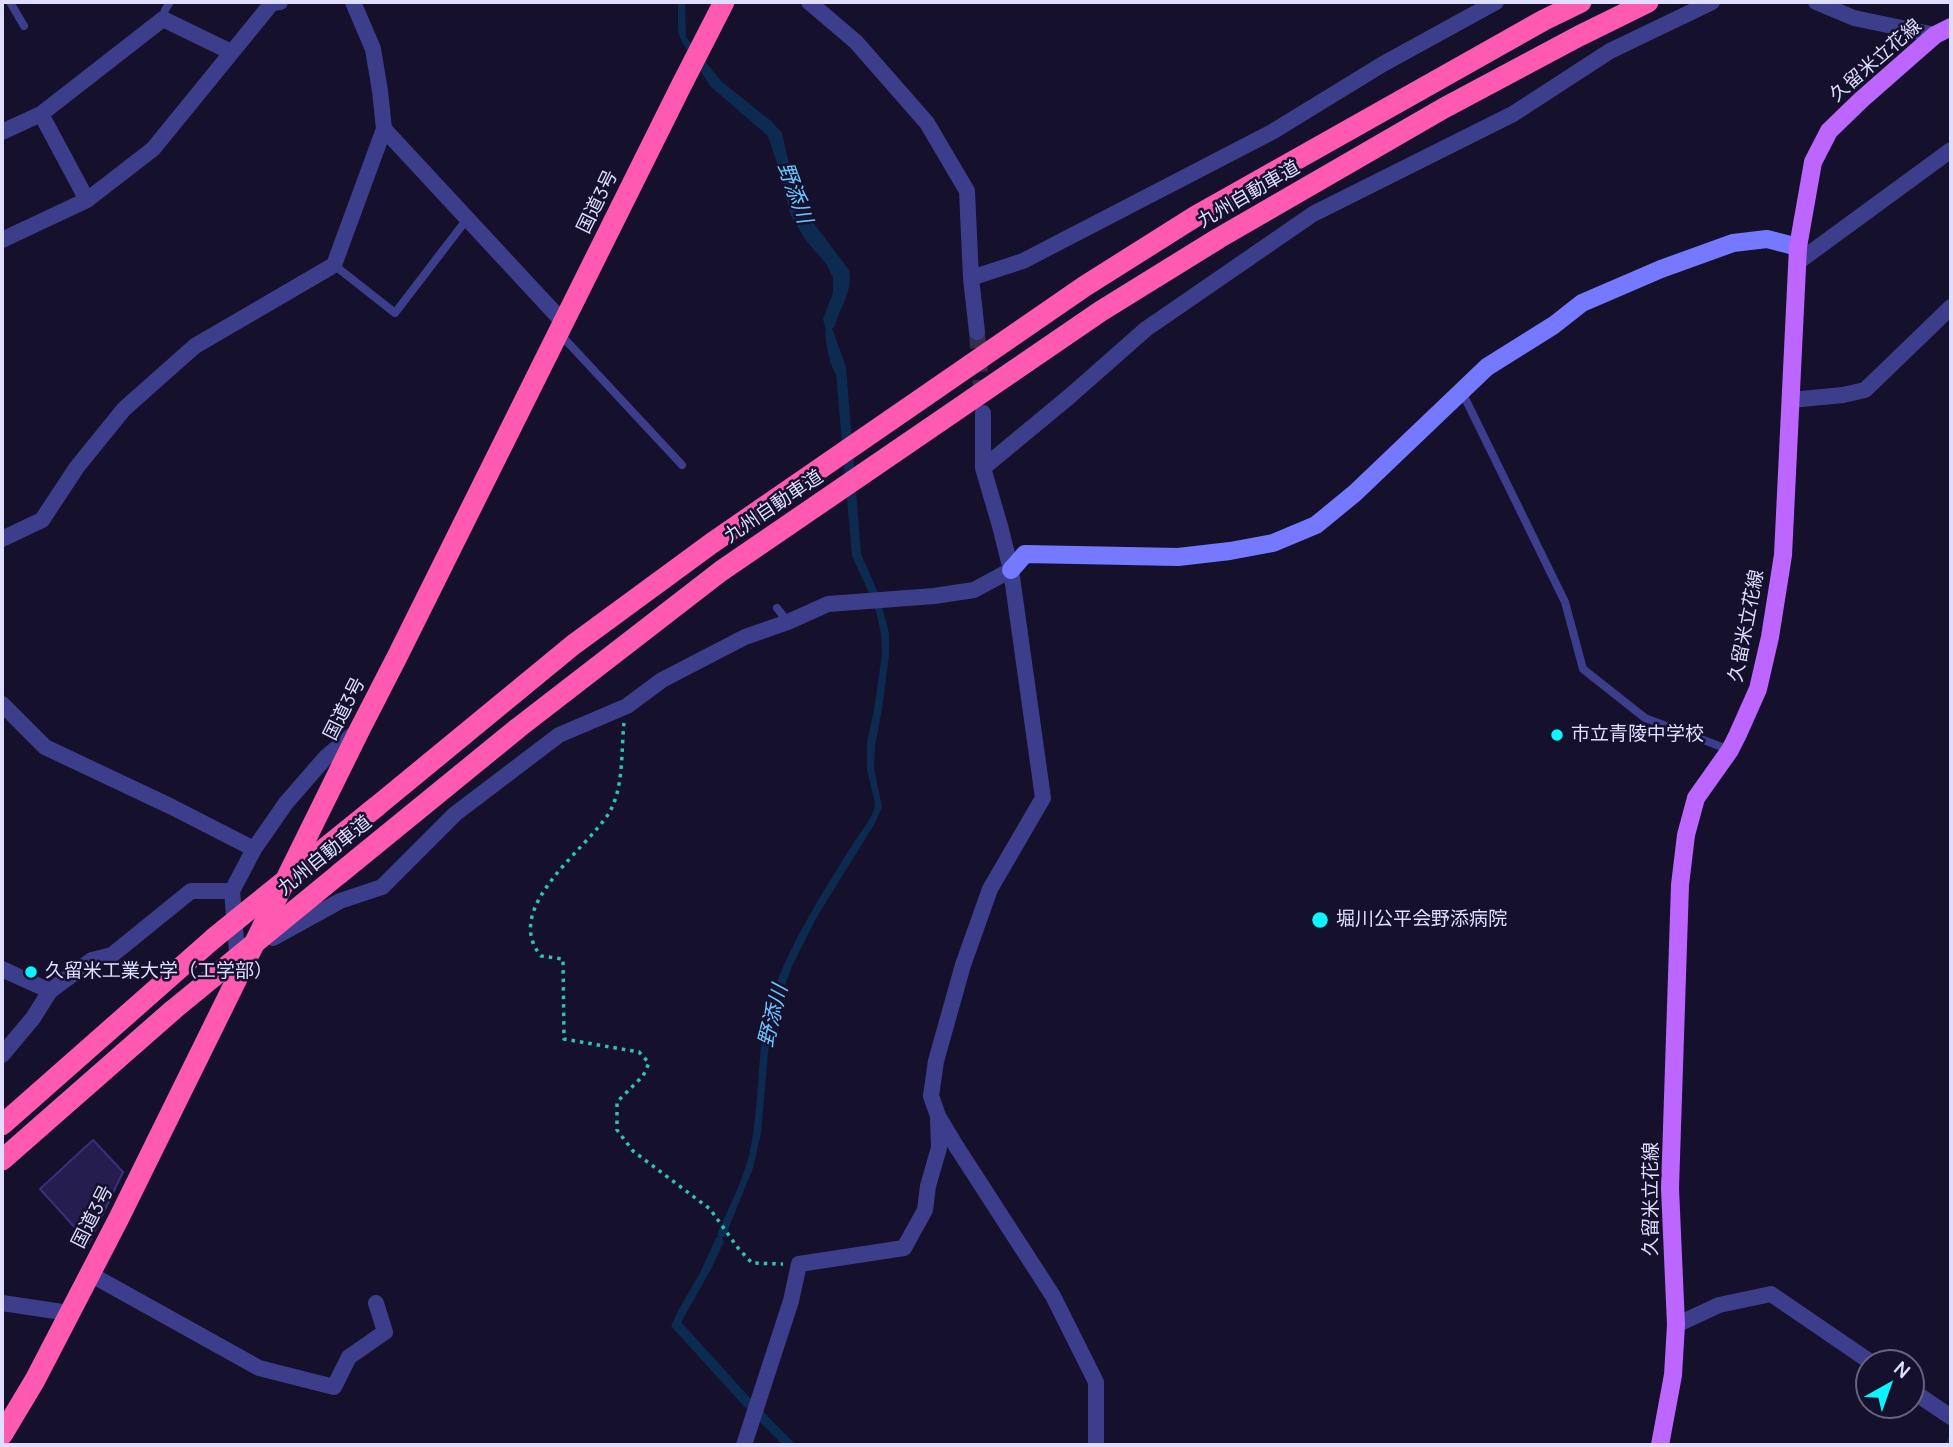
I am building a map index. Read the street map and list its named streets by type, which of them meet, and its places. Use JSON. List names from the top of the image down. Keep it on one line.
{"streets":{"highway":["九州自動車道","国道3号"],"main road":["久留米立花線"]},"water":["野添川"],"places":["市立青陵中学校","堀川公平会野添病院","久留米工業大学（工学部）"],"north":"top right"}
